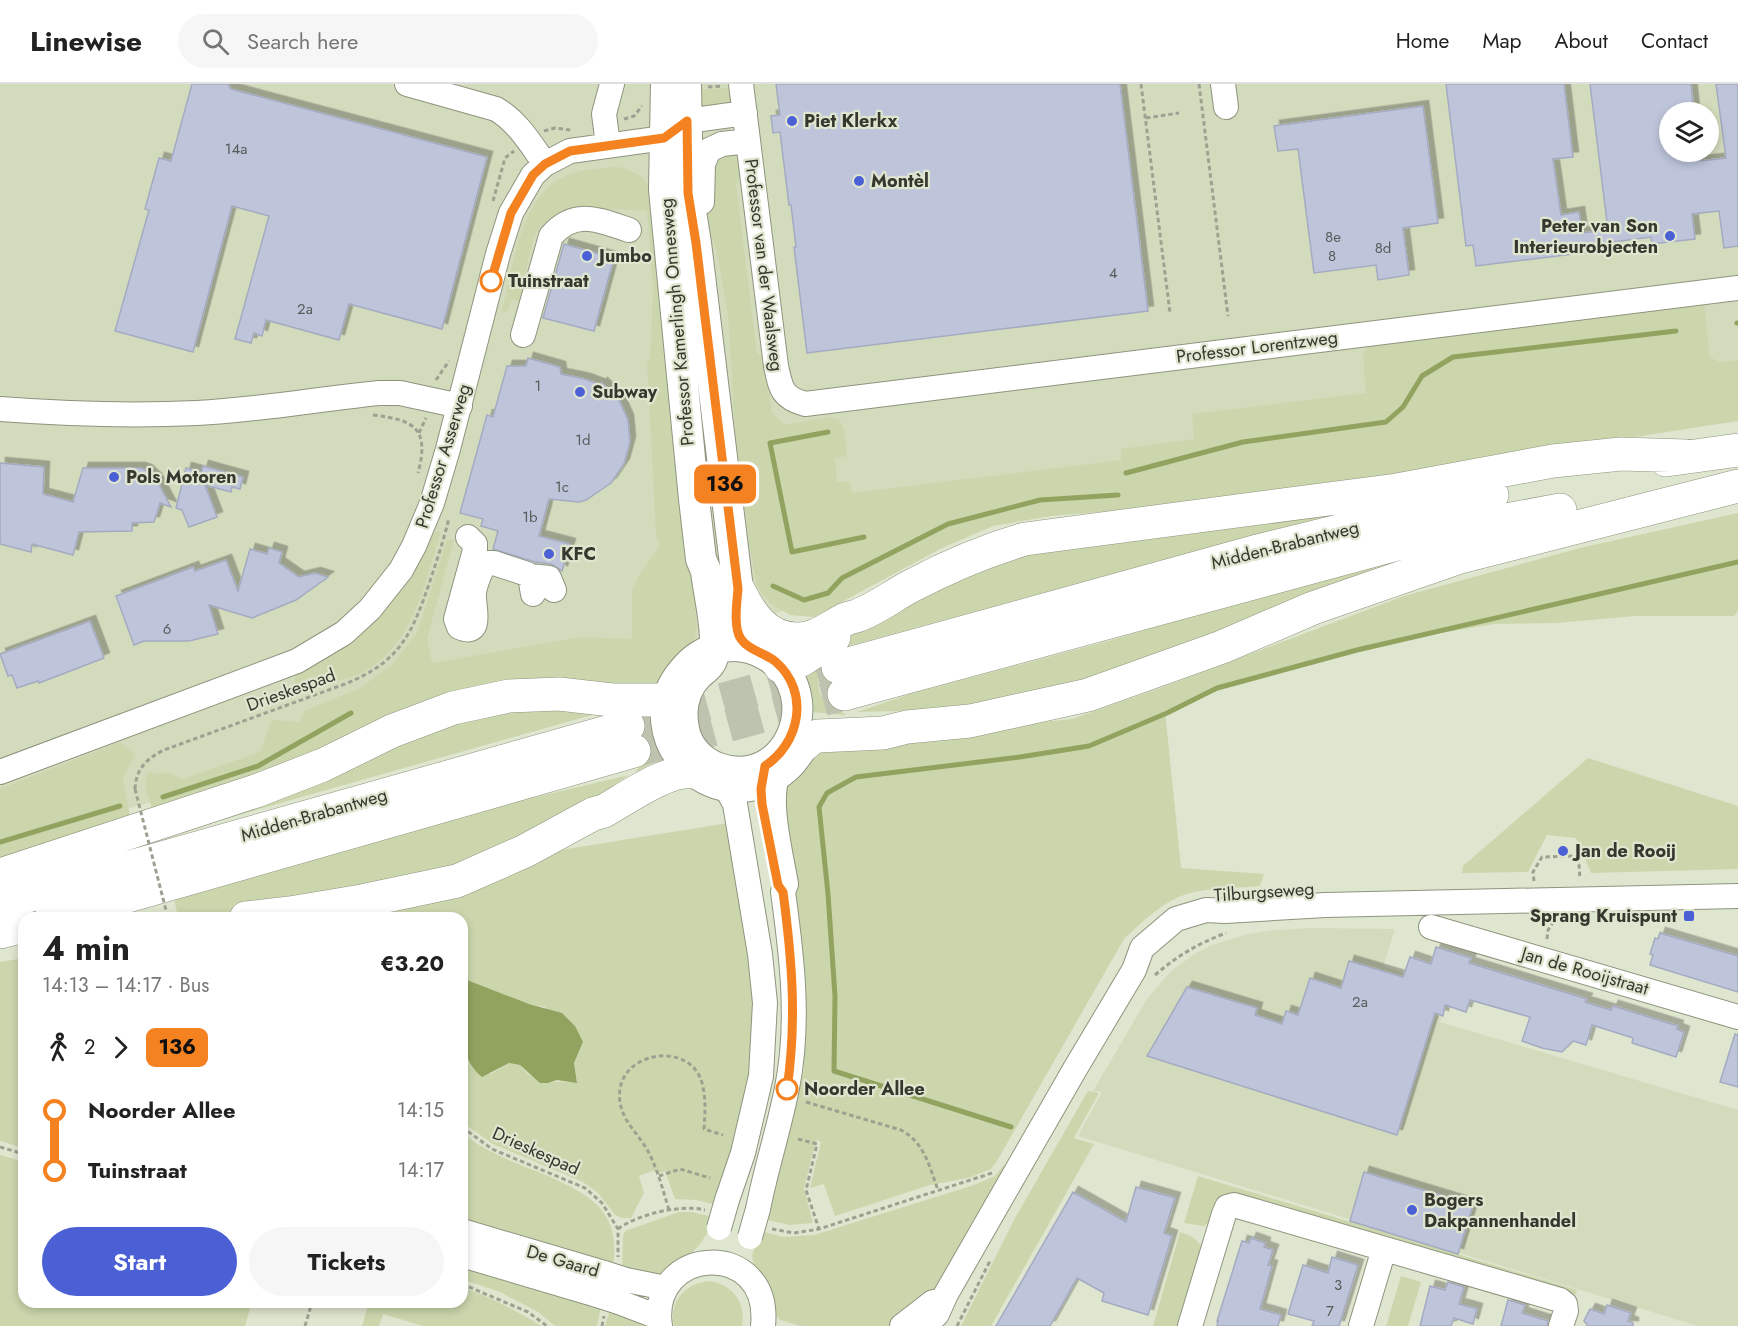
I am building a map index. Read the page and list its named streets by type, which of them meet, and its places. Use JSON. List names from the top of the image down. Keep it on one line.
{"streets":{"highway":["Midden-Brabantweg"],"main road":["Professor Kamerlingh Onnesweg"],"street":["Professor van der Waalsweg","Professor Lorentzweg","Professor Asserweg","Tilburgseweg","Jan de Rooijstraat","De Gaard"],"path":["Drieskespad"]},"crossings":[["Professor van der Waalsweg","Professor Kamerlingh Onnesweg"],["Professor van der Waalsweg","Professor Lorentzweg"],["Professor Kamerlingh Onnesweg","Professor Asserweg"]],"places":{"other":["Piet Klerkx","Montèl","Peter van Son Interieurobjecten","Jumbo","Tuinstraat","Subway","Pols Motoren","KFC","Jan de Rooij","Noorder Allee","Bogers Dakpannenhandel"],"transit":["Sprang Kruispunt"]},"lines":["bus line 136"],"house_numbers":["14a","8e","8d","8","4","2a","1","1d","1c","1b","6","2a","3","7"],"page":{"header":"Linewise","search":"Search here","nav":["Home","Map","About","Contact"],"on_map":"136","heading":["4 min","14:13 – 14:17 · Bus","€3.20"],"legs":["2","136"],"list":[{"name":"Noorder Allee","value":"14:15"},{"name":"Tuinstraat","value":"14:17"}],"buttons":["Start","Tickets"]}}
